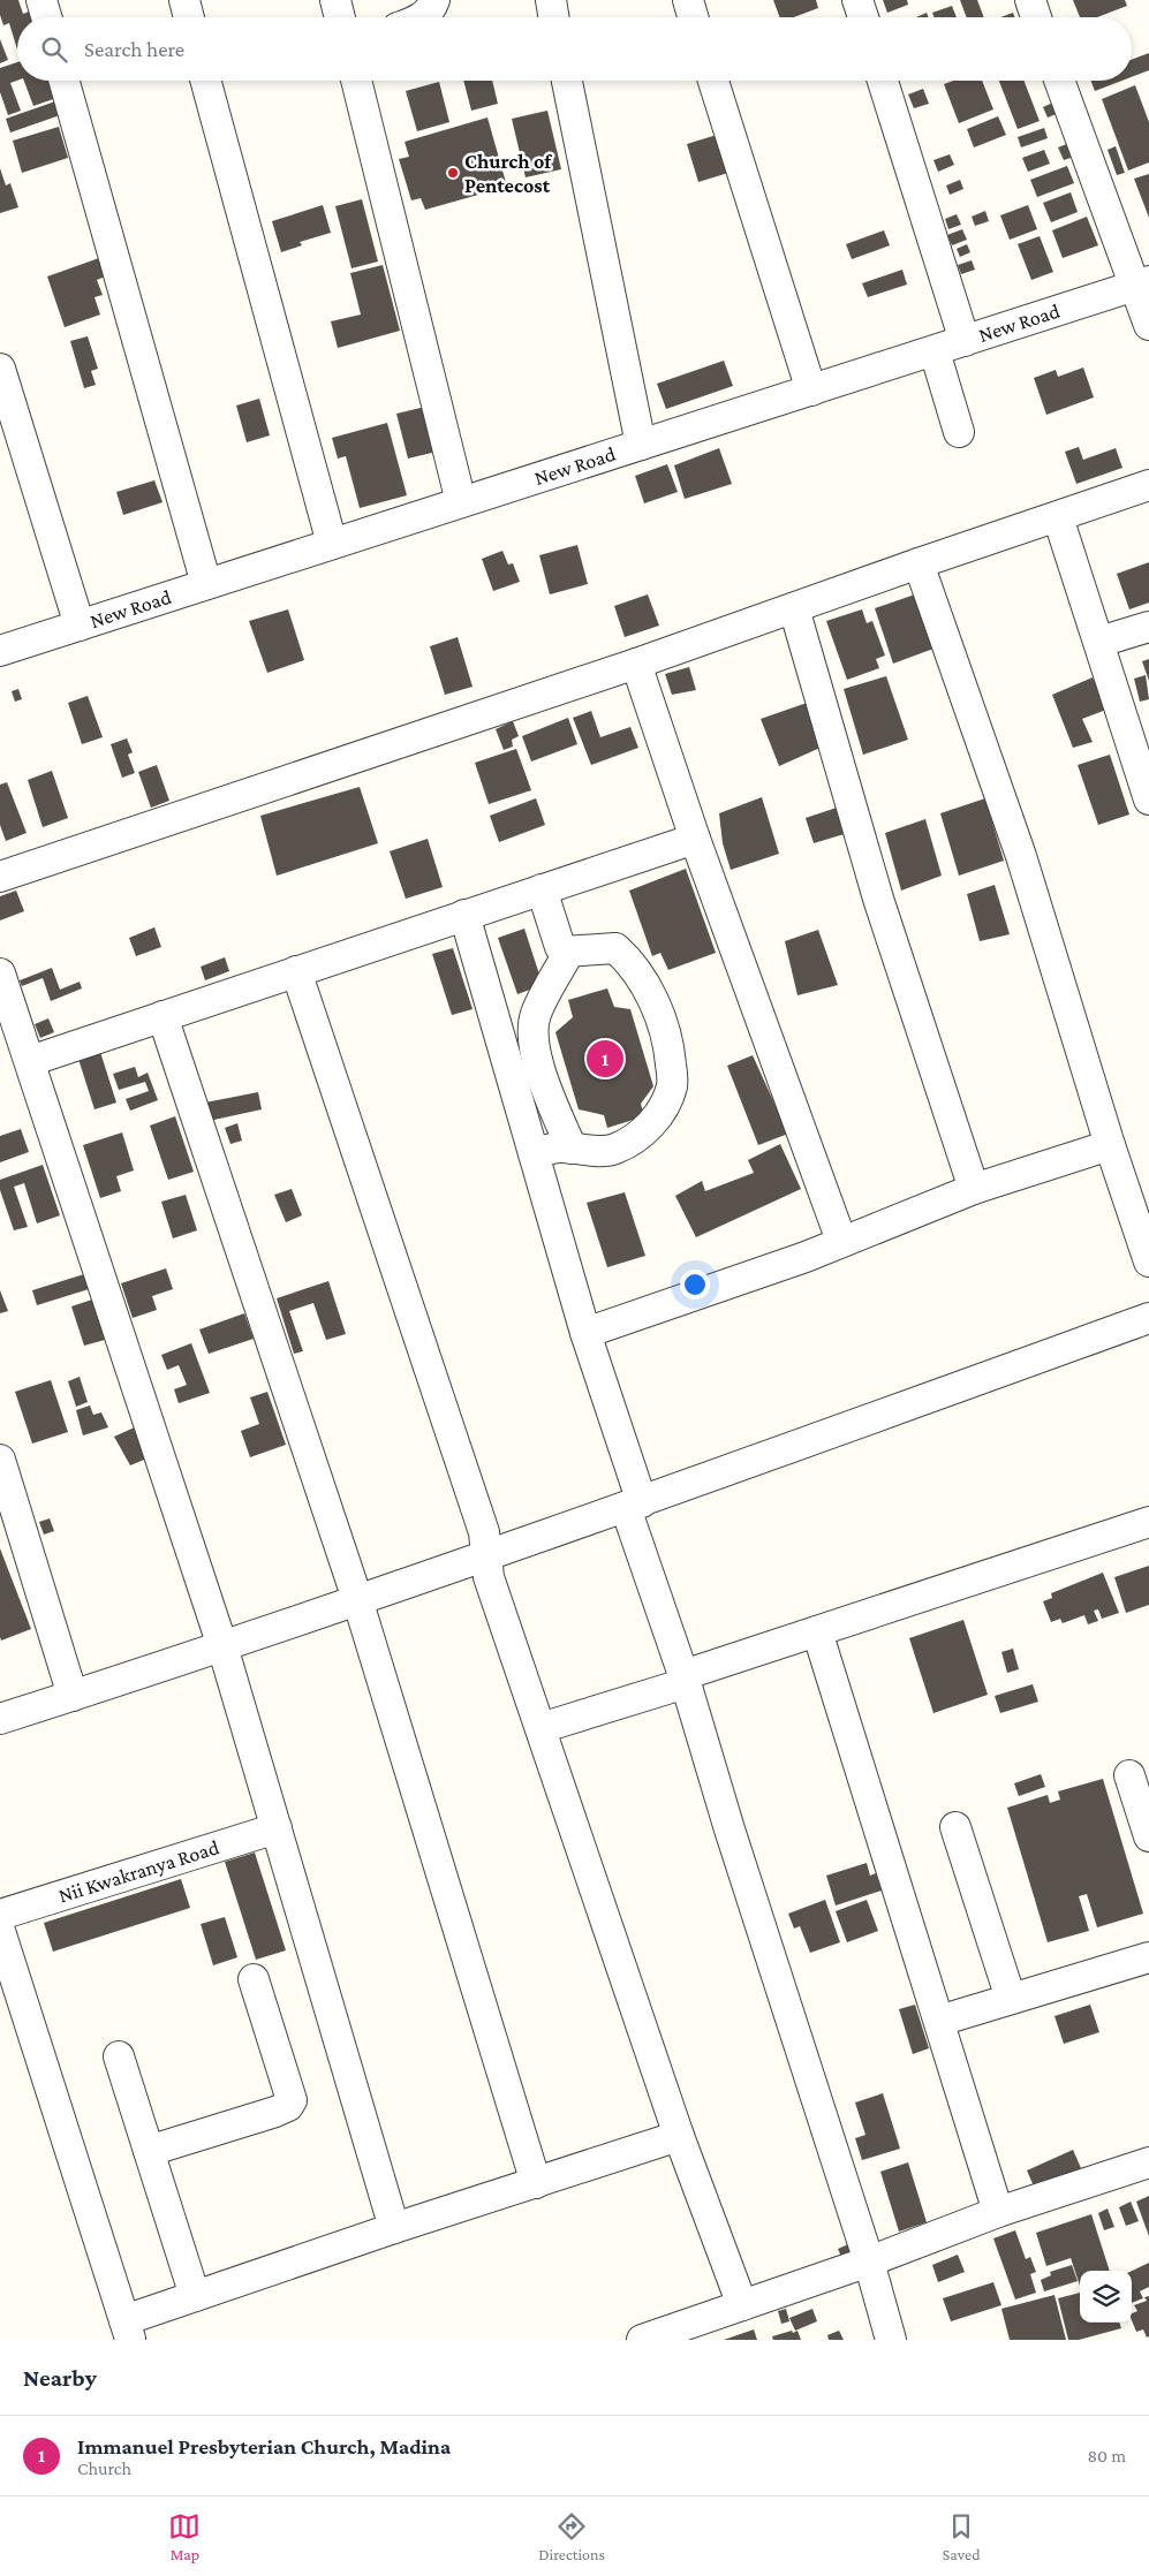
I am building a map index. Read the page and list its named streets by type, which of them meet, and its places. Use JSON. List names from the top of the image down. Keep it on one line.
{"streets":{"street":["New Road","Nii Kwakranya Road"]},"places":["Church of Pentecost"],"page":{"search":"Search here","pins":"1","heading":"Nearby","list":[{"mark":"1","name":"Immanuel Presbyterian Church, Madina","note":"Church","value":"80 m"}],"nav":["Map","Directions","Saved"]}}
